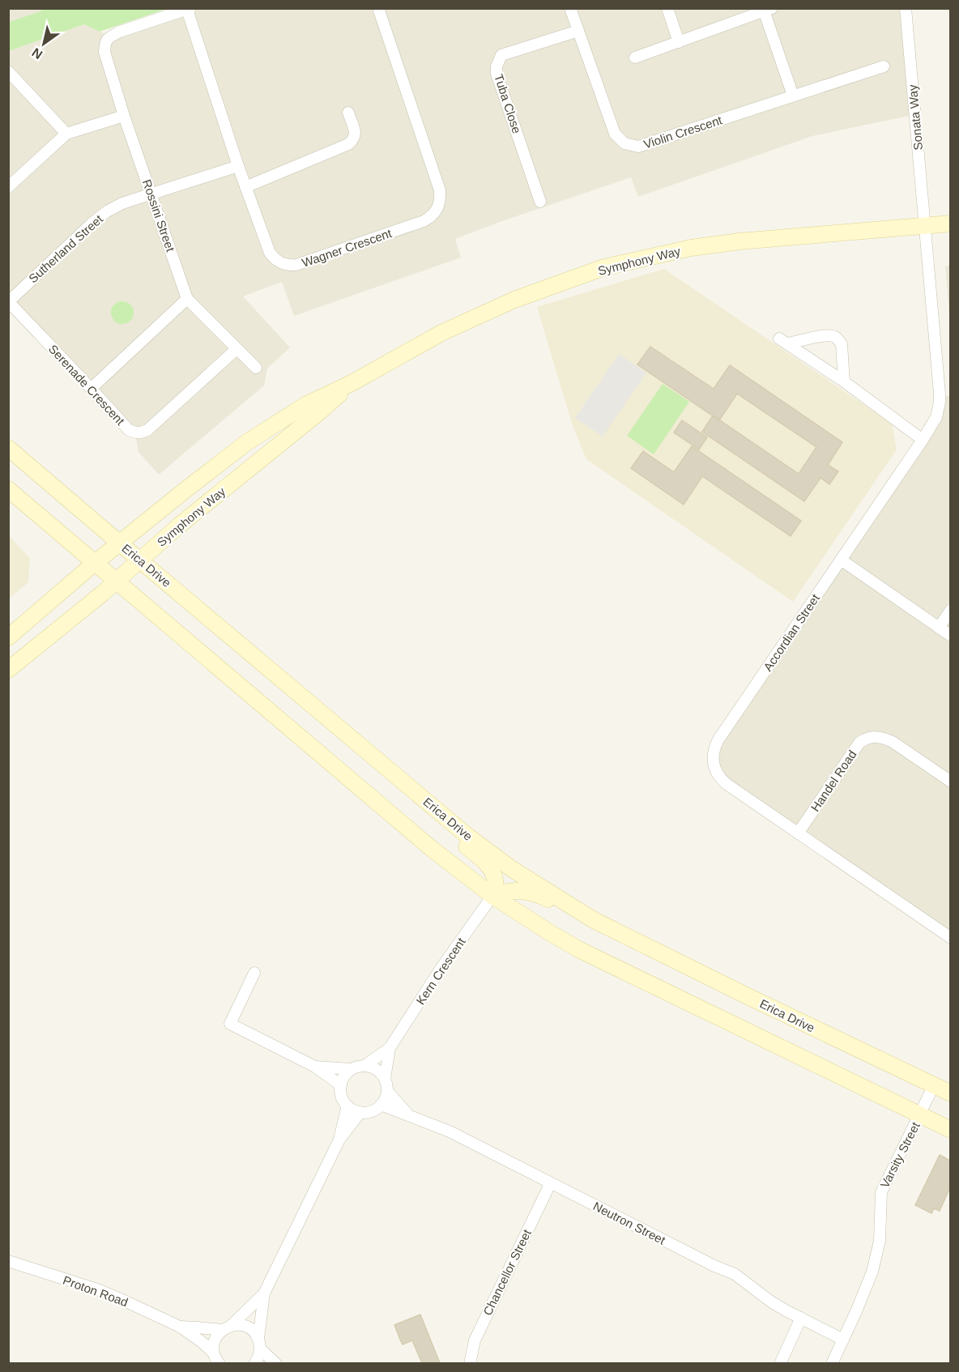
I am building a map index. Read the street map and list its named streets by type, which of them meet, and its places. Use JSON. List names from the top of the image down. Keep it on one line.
{"streets":{"main road":["Symphony Way","Erica Drive"],"street":["Tuba Close","Sonata Way","Violin Crescent","Rossini Street","Wagner Crescent","Sutherland Street","Serenade Crescent","Accordian Street","Handel Road","Kern Crescent","Varsity Street","Neutron Street","Chancellor Street","Proton Road"]},"crossings":[["Tuba Close","Violin Crescent"],["Sonata Way","Symphony Way"],["Sonata Way","Accordian Street"],["Rossini Street","Wagner Crescent"],["Rossini Street","Sutherland Street"],["Rossini Street","Serenade Crescent"],["Wagner Crescent","Sutherland Street"],["Sutherland Street","Serenade Crescent"],["Symphony Way","Erica Drive"],["Symphony Way","Accordian Street"],["Erica Drive","Varsity Street"],["Accordian Street","Handel Road"],["Kern Crescent","Neutron Street"],["Varsity Street","Neutron Street"],["Neutron Street","Chancellor Street"]],"north":"bottom left"}
